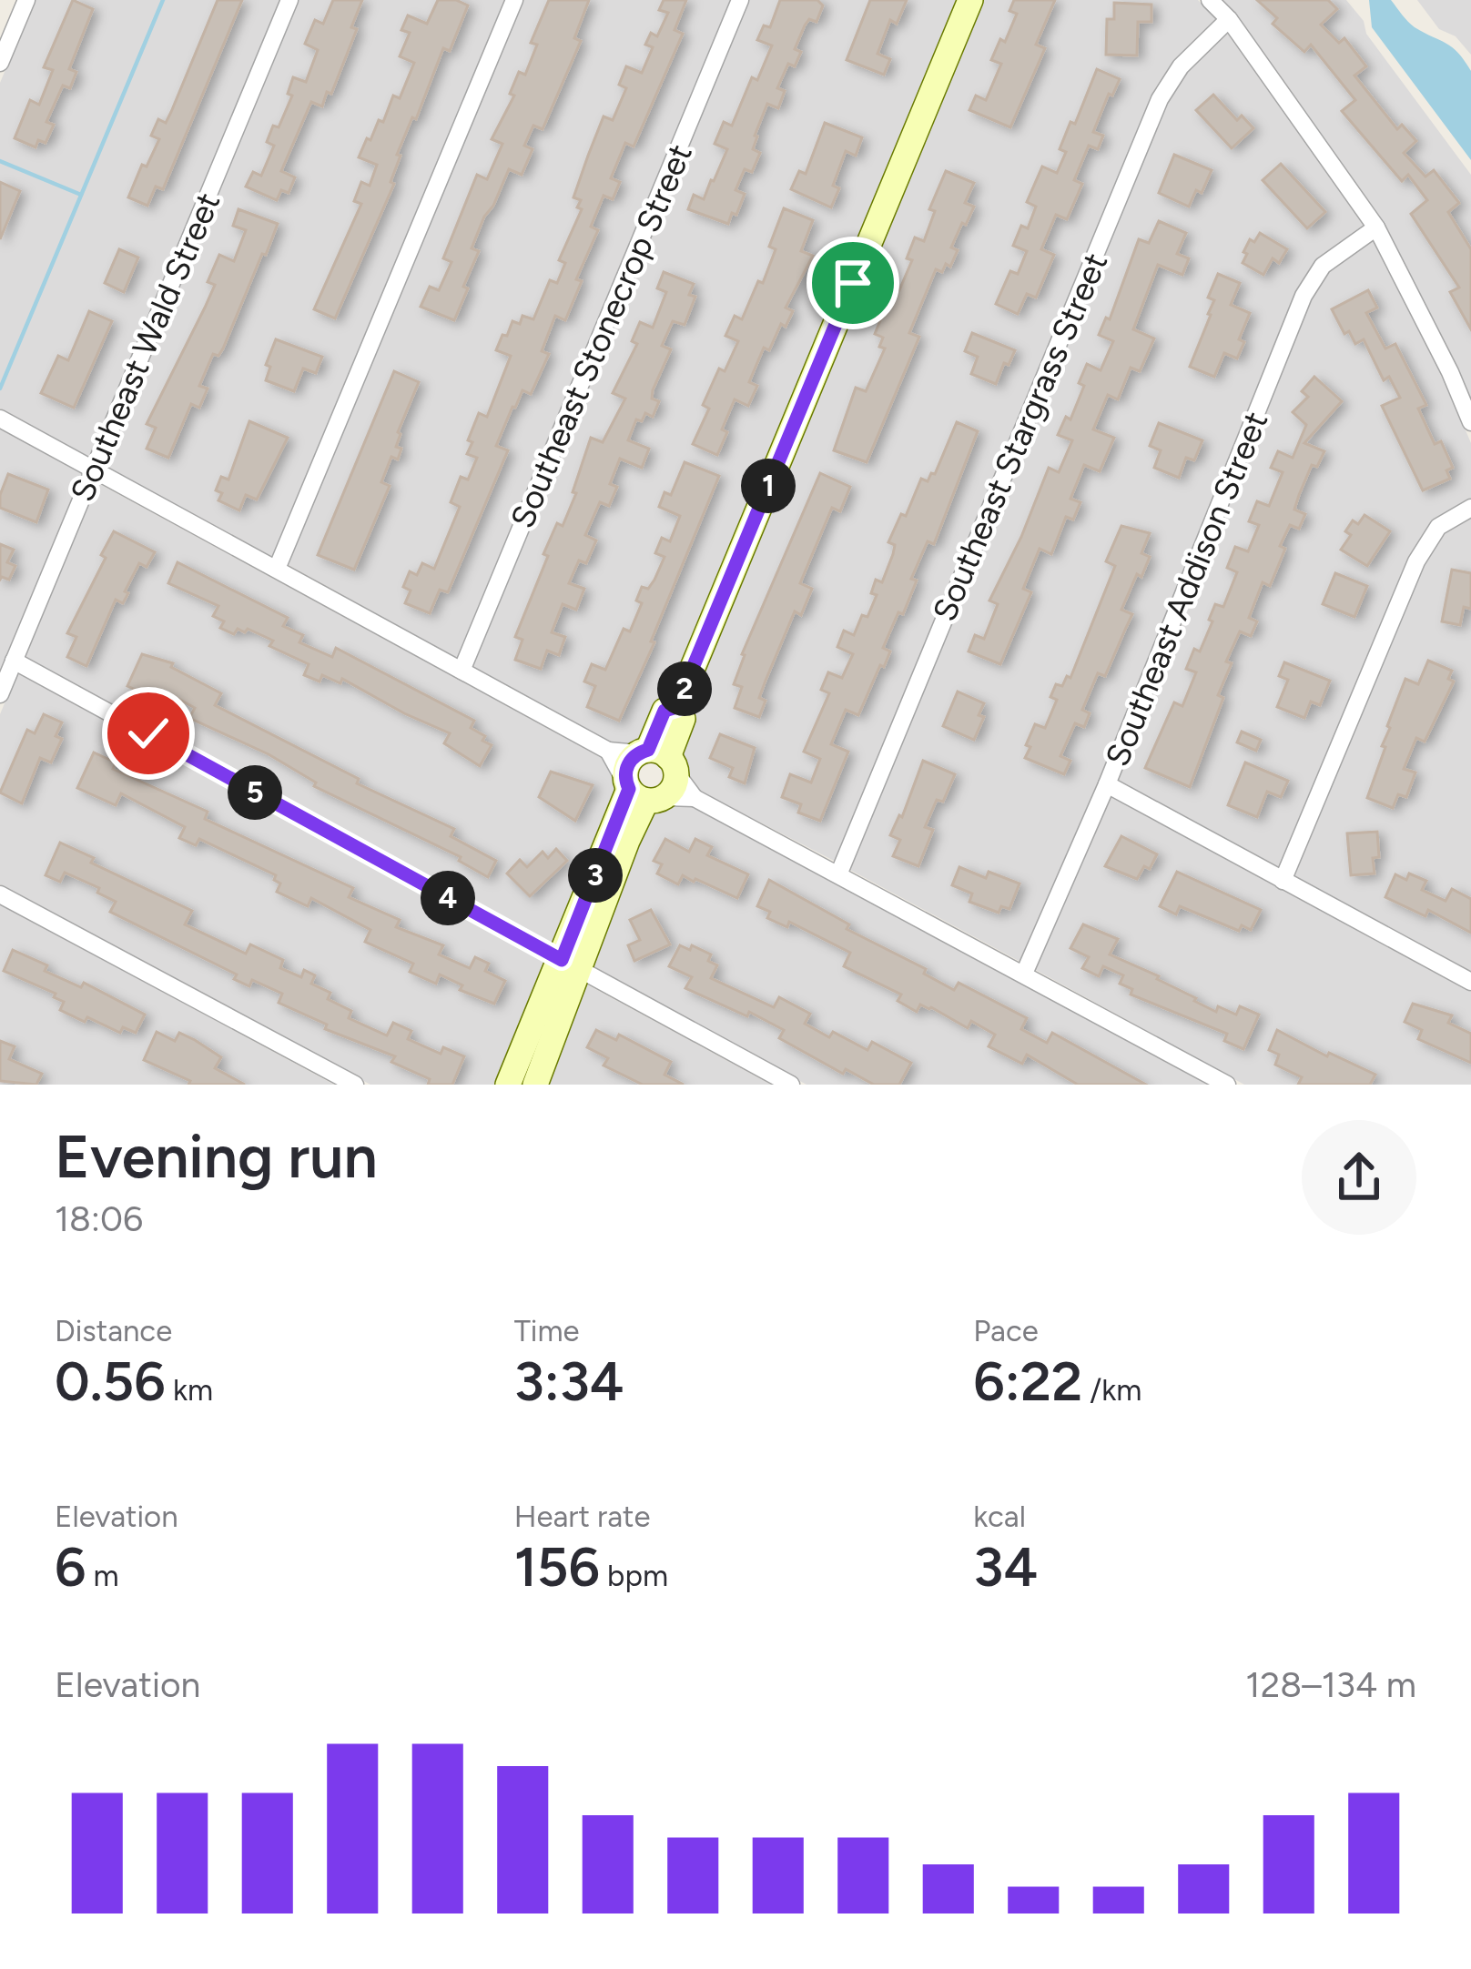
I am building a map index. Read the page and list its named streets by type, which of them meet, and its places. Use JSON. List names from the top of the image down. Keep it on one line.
{"streets":{"street":["Southeast Stonecrop Street","Southeast Wald Street","Southeast Stargrass Street","Southeast Addison Street"]},"page":{"pins":["1","2","5","3","4"],"heading":["Evening run","18:06"],"stats":[["Distance","0.56 km"],["Time","3:34"],["Pace","6:22 /km"],["Elevation","6 m"],["Heart rate","156 bpm"],["kcal","34"]],"chart":["Elevation","128–134 m"]}}
